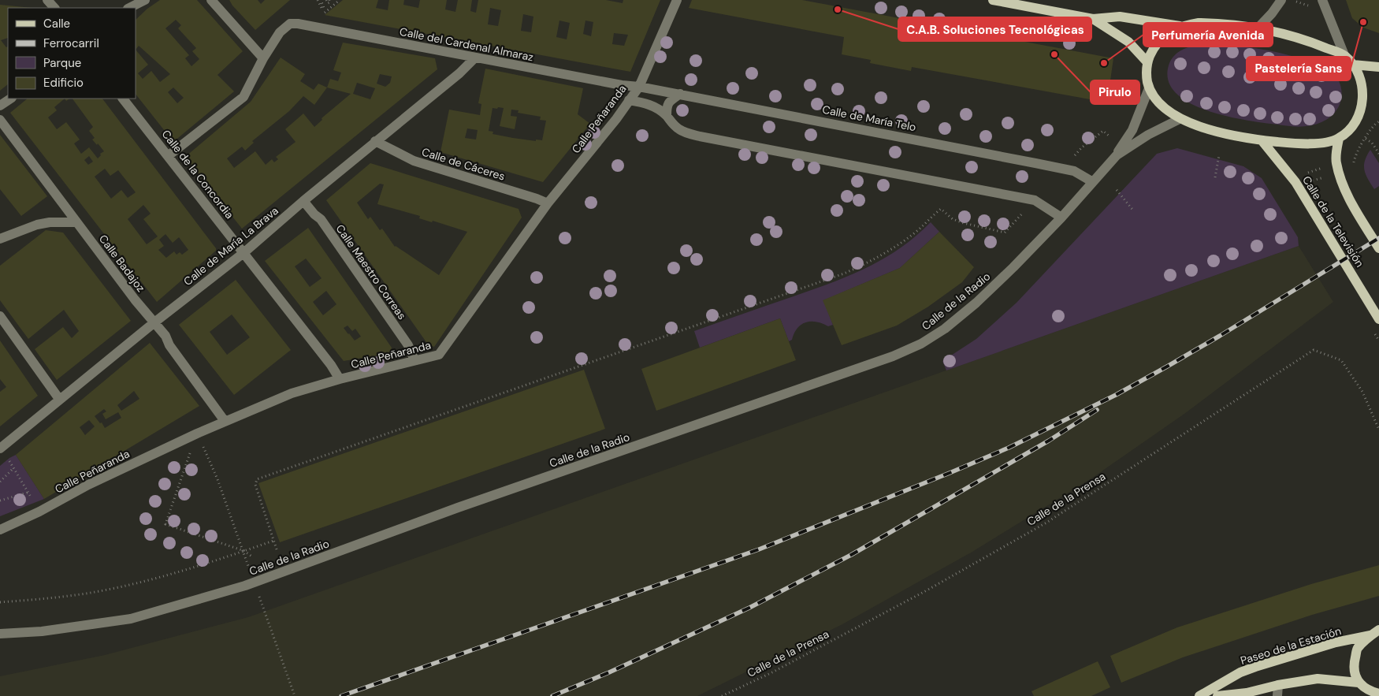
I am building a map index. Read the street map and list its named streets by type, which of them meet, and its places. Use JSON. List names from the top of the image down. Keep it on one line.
{"streets":{"main road":["Calle de la Televisión","Paseo de la Estación"],"street":["Calle del Cardenal Almaraz","Calle de María Telo","Calle Peñaranda","Calle de Cáceres","Calle de la Concordia","Calle de María La Brava","Calle Badajoz","Calle Maestro Correas","Calle de la Radio"],"path":["Calle de la Prensa"]},"crossings":[["Calle del Cardenal Almaraz","Calle de María Telo"],["Calle del Cardenal Almaraz","Calle Peñaranda"],["Calle del Cardenal Almaraz","Calle de María La Brava"],["Calle de María Telo","Calle Peñaranda"],["Calle de María Telo","Calle de la Radio"],["Calle Peñaranda","Calle de Cáceres"],["Calle Peñaranda","Calle de la Concordia"],["Calle Peñaranda","Calle Badajoz"],["Calle Peñaranda","Calle Maestro Correas"],["Calle de Cáceres","Calle de María La Brava"],["Calle de la Concordia","Calle de María La Brava"],["Calle de María La Brava","Calle Badajoz"],["Calle de María La Brava","Calle Maestro Correas"]],"places":["C.A.B. Soluciones Tecnológicas","Pastelería Sans","Pirulo","Perfumería Avenida"],"legend":["Calle","Ferrocarril","Parque","Edificio"]}
